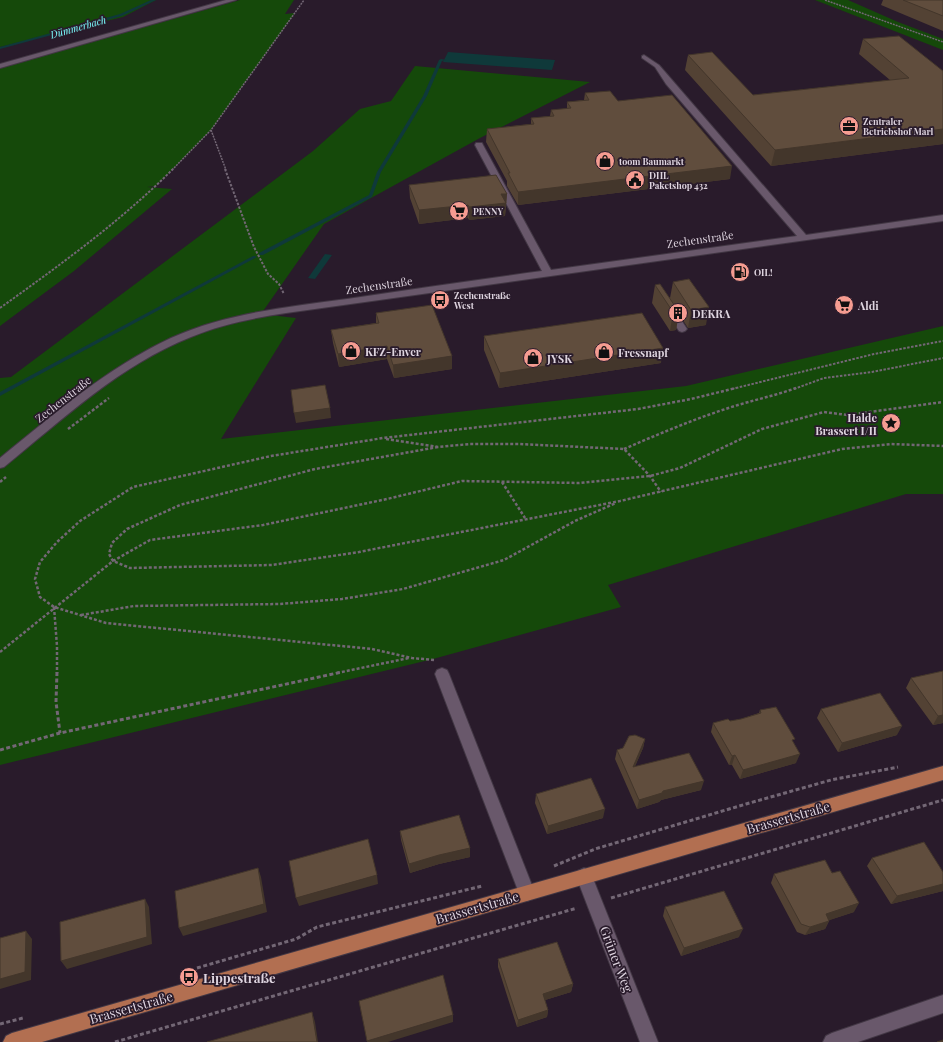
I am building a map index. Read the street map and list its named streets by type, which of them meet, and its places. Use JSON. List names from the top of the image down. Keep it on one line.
{"streets":{"main road":["Brassertstraße"],"street":["Zechenstraße","Grüner Weg"]},"crossings":[["Brassertstraße","Grüner Weg"]],"water":["Dümmerbach"],"places":{"office":["Zentraler Betriebshof Marl"],"shop":["toom Baumarkt","KFZ-Enver","Fressnapf","JYSK"],"public building":["DHL Paketshop 432"],"supermarket":["PENNY","Aldi"],"fuel station":["OIL!"],"bus stop":["Zechenstraße West","Lippestraße"],"building":["DEKRA"],"place":["Halde Brassert I/II"]}}
